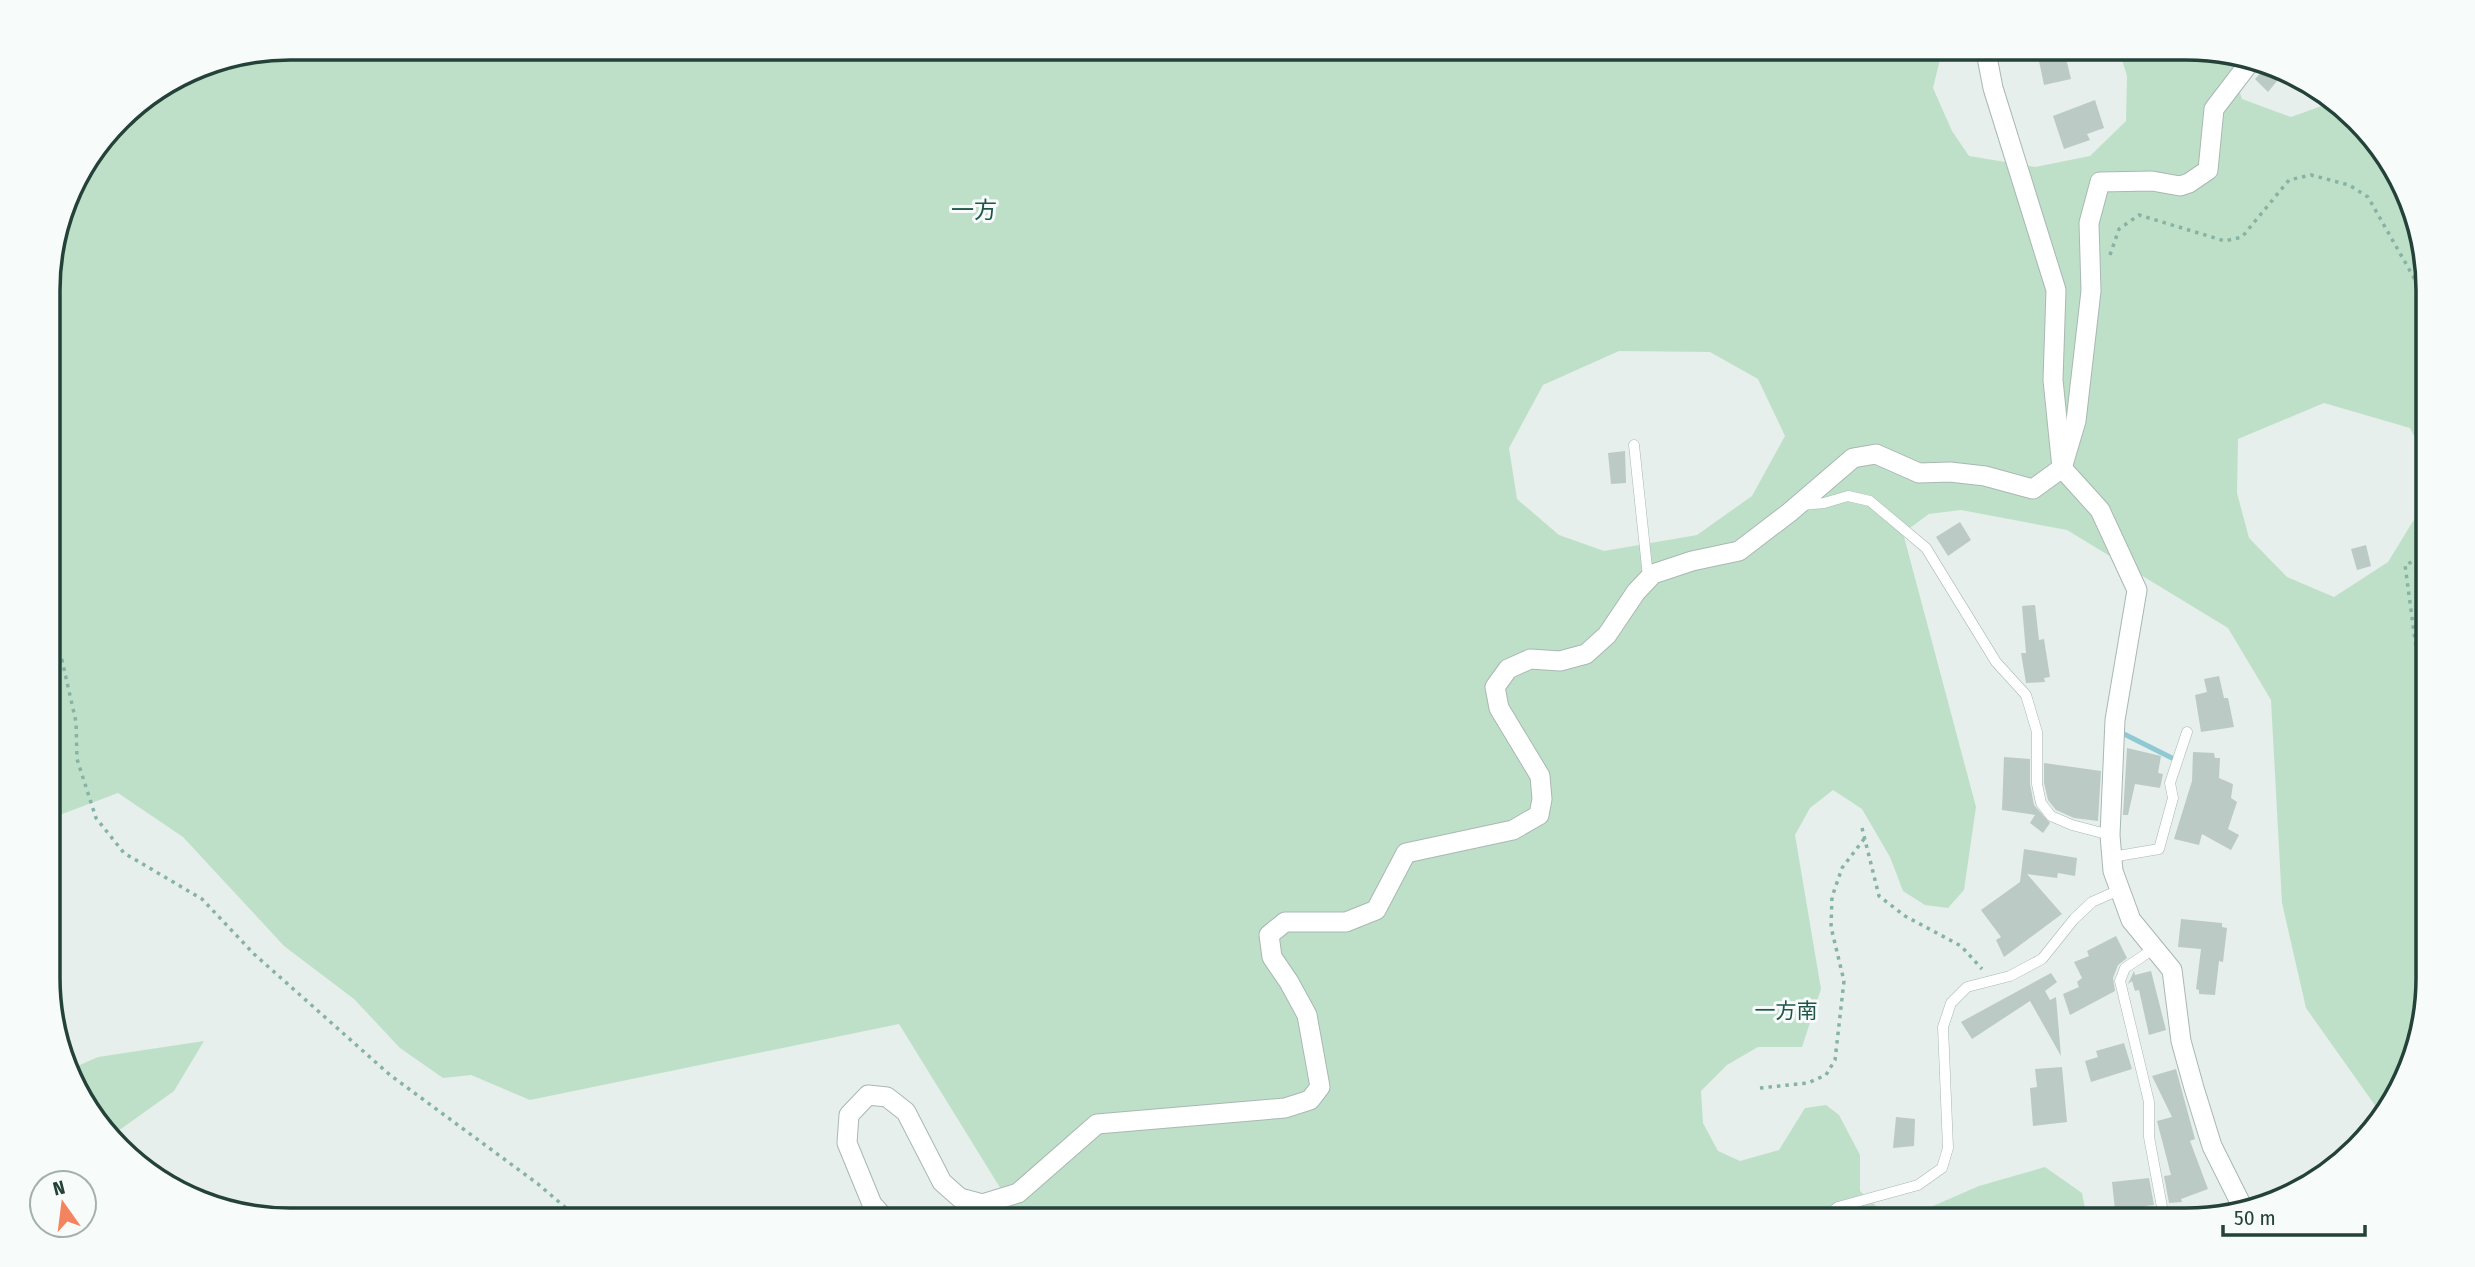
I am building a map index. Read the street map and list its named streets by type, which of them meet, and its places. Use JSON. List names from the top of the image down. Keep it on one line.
{"districts":["一方","一方南"],"scale_bar":"50 m","north":"top"}
